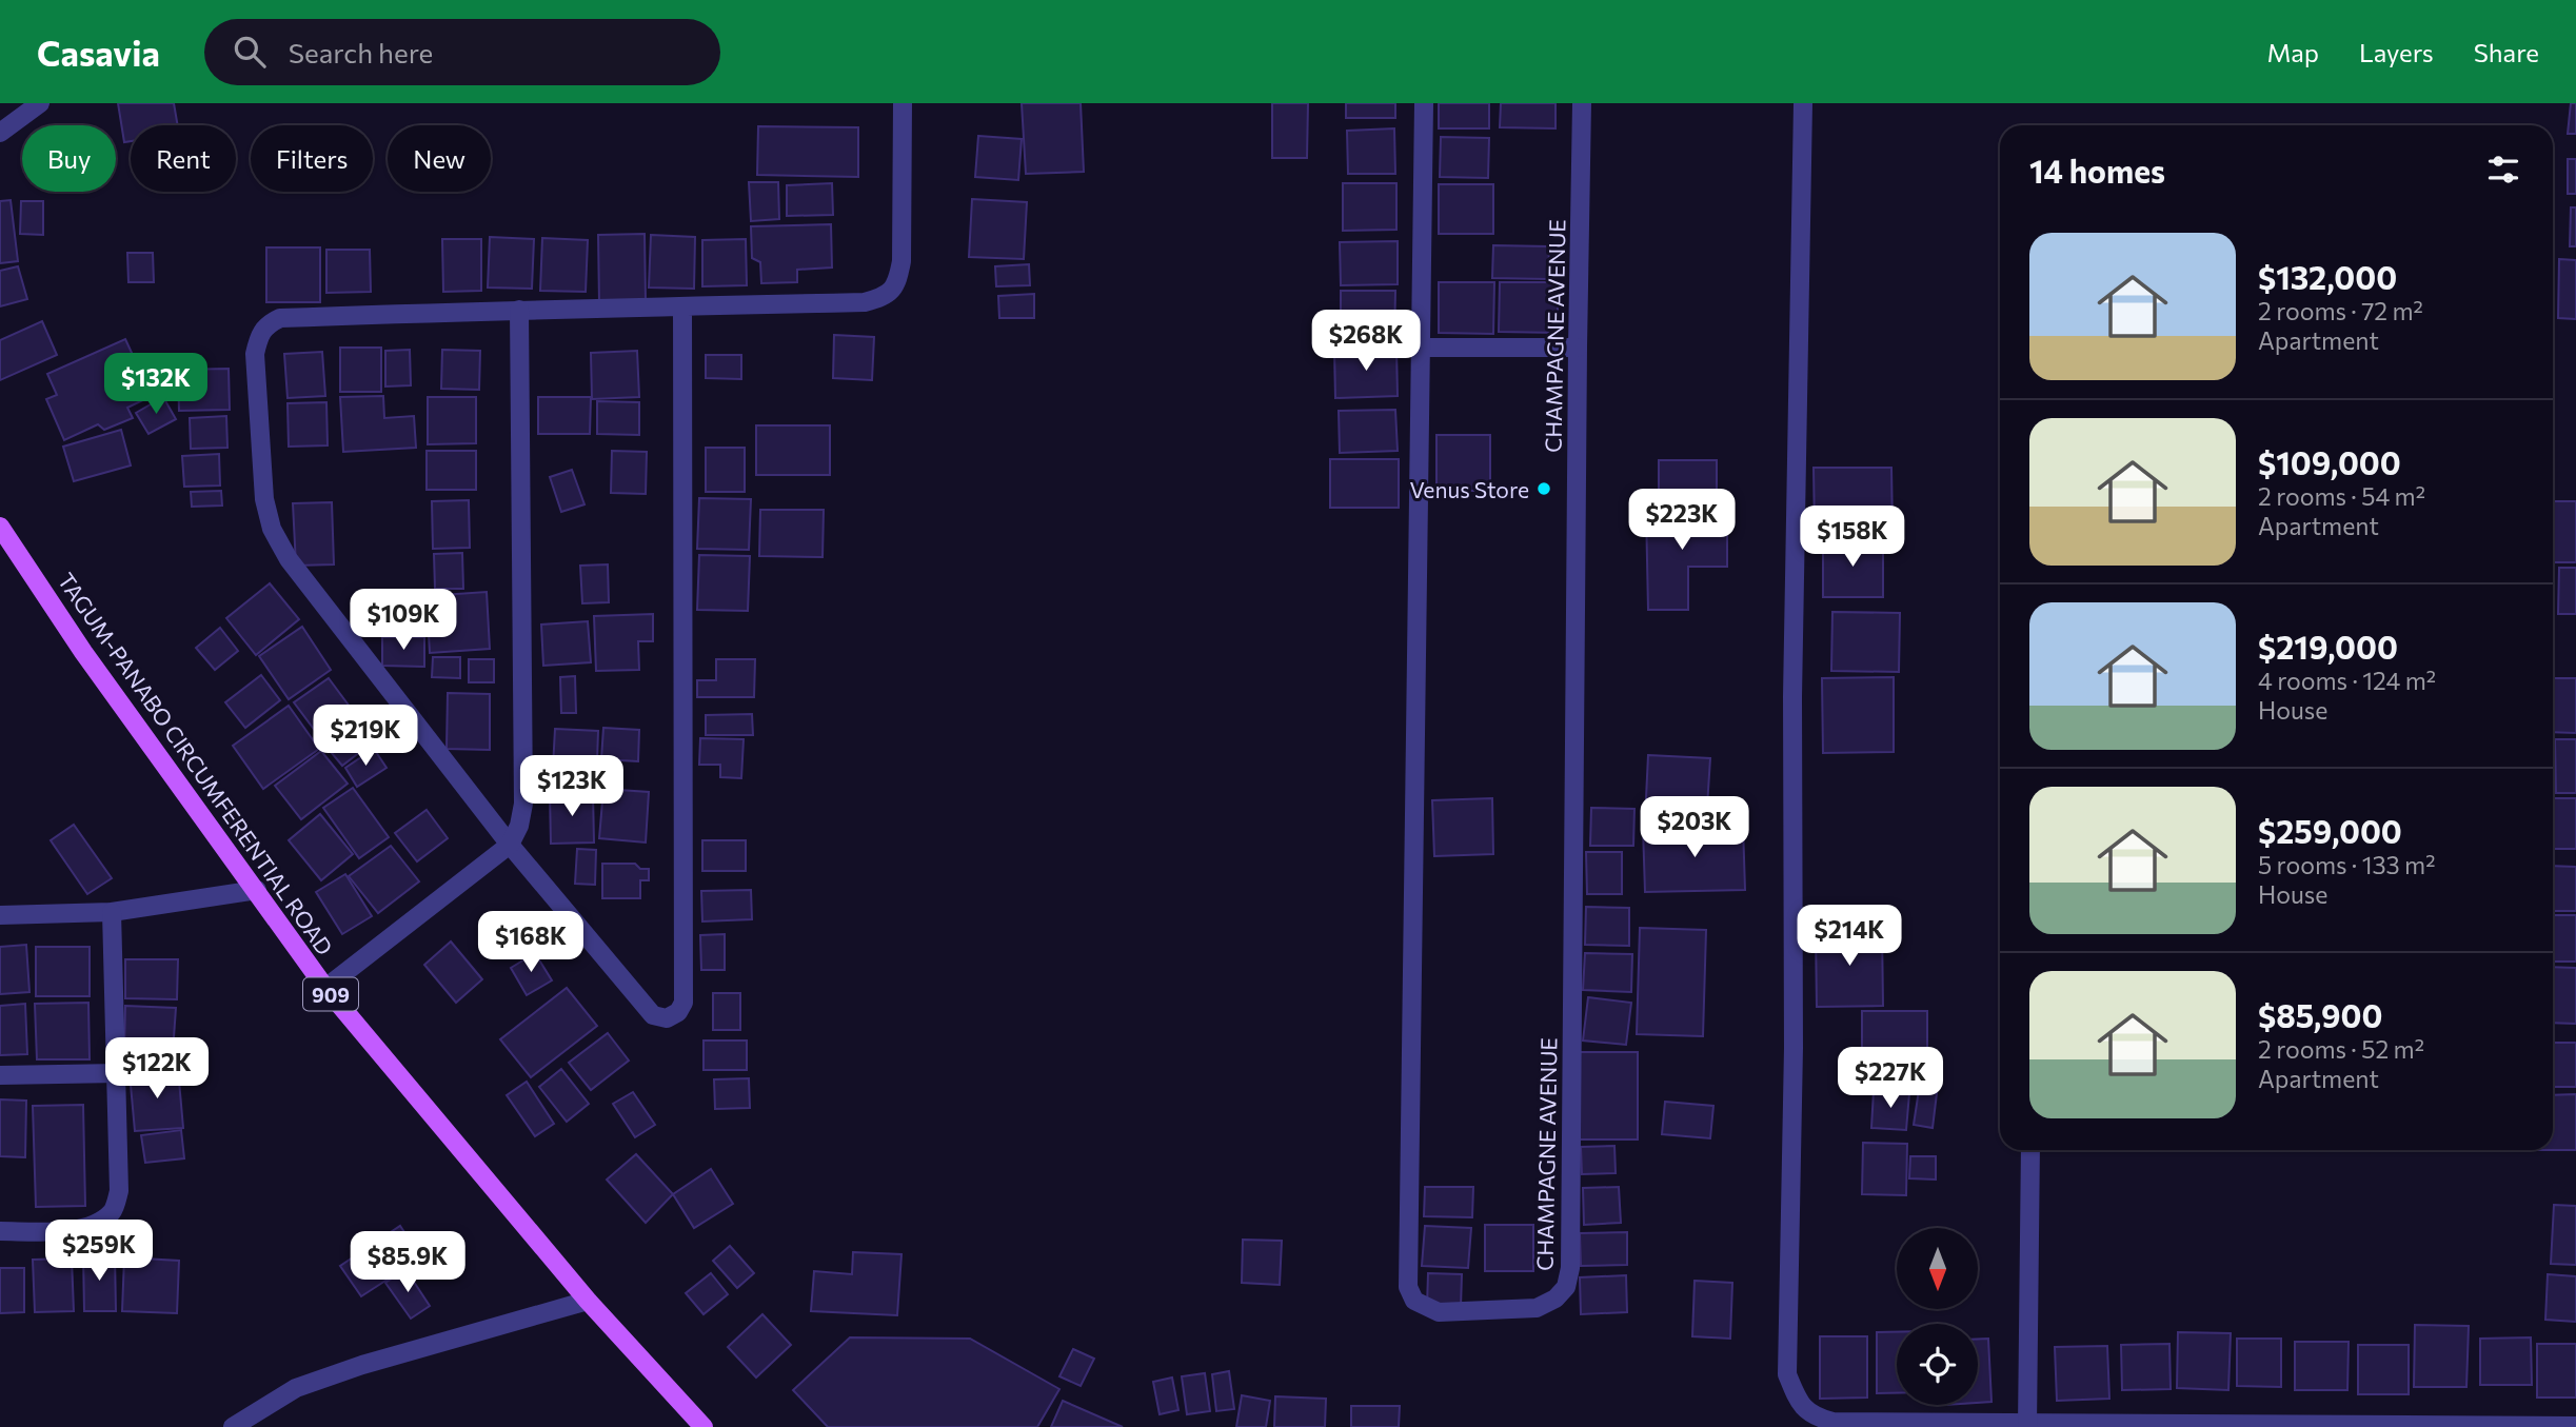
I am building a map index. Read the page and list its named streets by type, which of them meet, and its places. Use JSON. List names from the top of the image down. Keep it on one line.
{"streets":{"main road":["TAGUM-PANABO CIRCUMFERENTIAL ROAD","909"],"street":["CHAMPAGNE AVENUE"]},"places":["Venus Store"],"north":"bottom","page":{"header":"Casavia","search":"Search here","nav":["Map","Layers","Share"],"chip":["Buy","Rent","Filters","New"],"heading":"14 homes","list":[{"name":"$132,000","note":"2 rooms · 72 m² · Apartment"},{"name":"$109,000","note":"2 rooms · 54 m² · Apartment"},{"name":"$219,000","note":"4 rooms · 124 m² · House"},{"name":"$259,000","note":"5 rooms · 133 m² · House"},{"name":"$85,900","note":"2 rooms · 52 m² · Apartment"}],"price":["$268K","$132K","$223K","$158K","$109K","$219K","$123K","$203K","$214K","$168K","$122K","$227K","$259K","$85.9K"]}}
